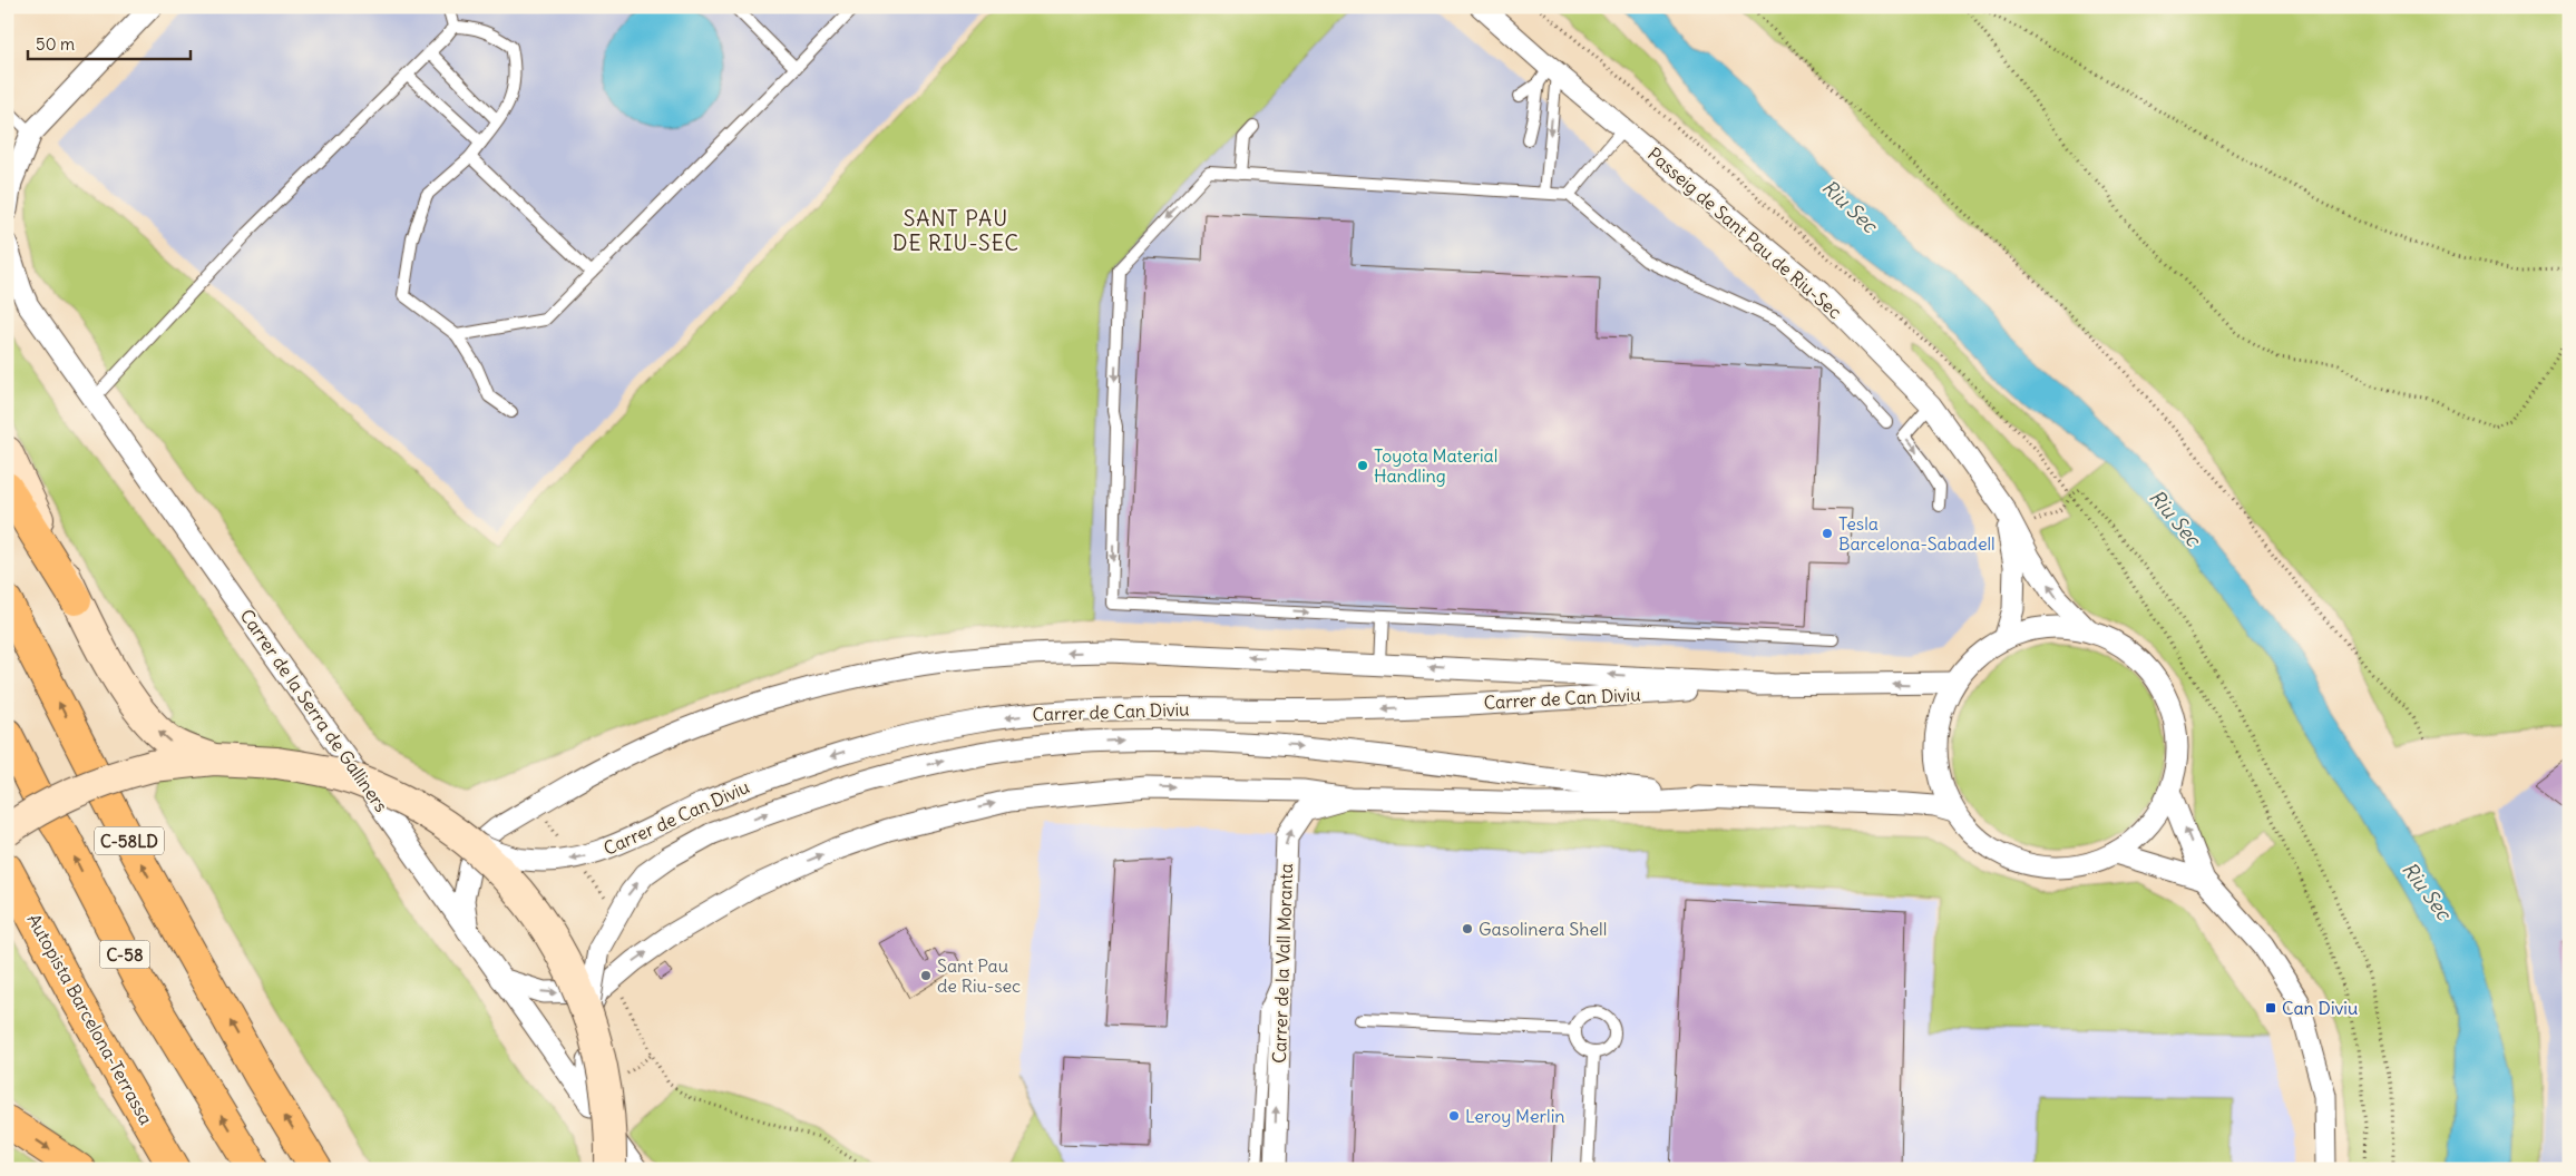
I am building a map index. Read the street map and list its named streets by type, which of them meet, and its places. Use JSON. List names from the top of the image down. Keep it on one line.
{"streets":{"highway":["C-58LD","C-58","Autopista Barcelona-Terrassa"],"street":["Passeig de Sant Pau de Riu-Sec","Carrer de Can Diviu","Carrer de la Serra de Galliners","Carrer de la Vall Moranta"]},"crossings":[["Carrer de Can Diviu","Carrer de la Serra de Galliners"],["Carrer de Can Diviu","Carrer de la Vall Moranta"]],"one_way":["Carrer de la Vall Moranta"],"districts":["SANT PAU DE RIU-SEC"],"water":["Riu Sec"],"places":{"other":["Toyota Material Handling","Tesla Barcelona-Sabadell","Gasolinera Shell","Sant Pau de Riu-sec","Leroy Merlin"],"transit":["Can Diviu"]},"scale_bar":"50 m"}
